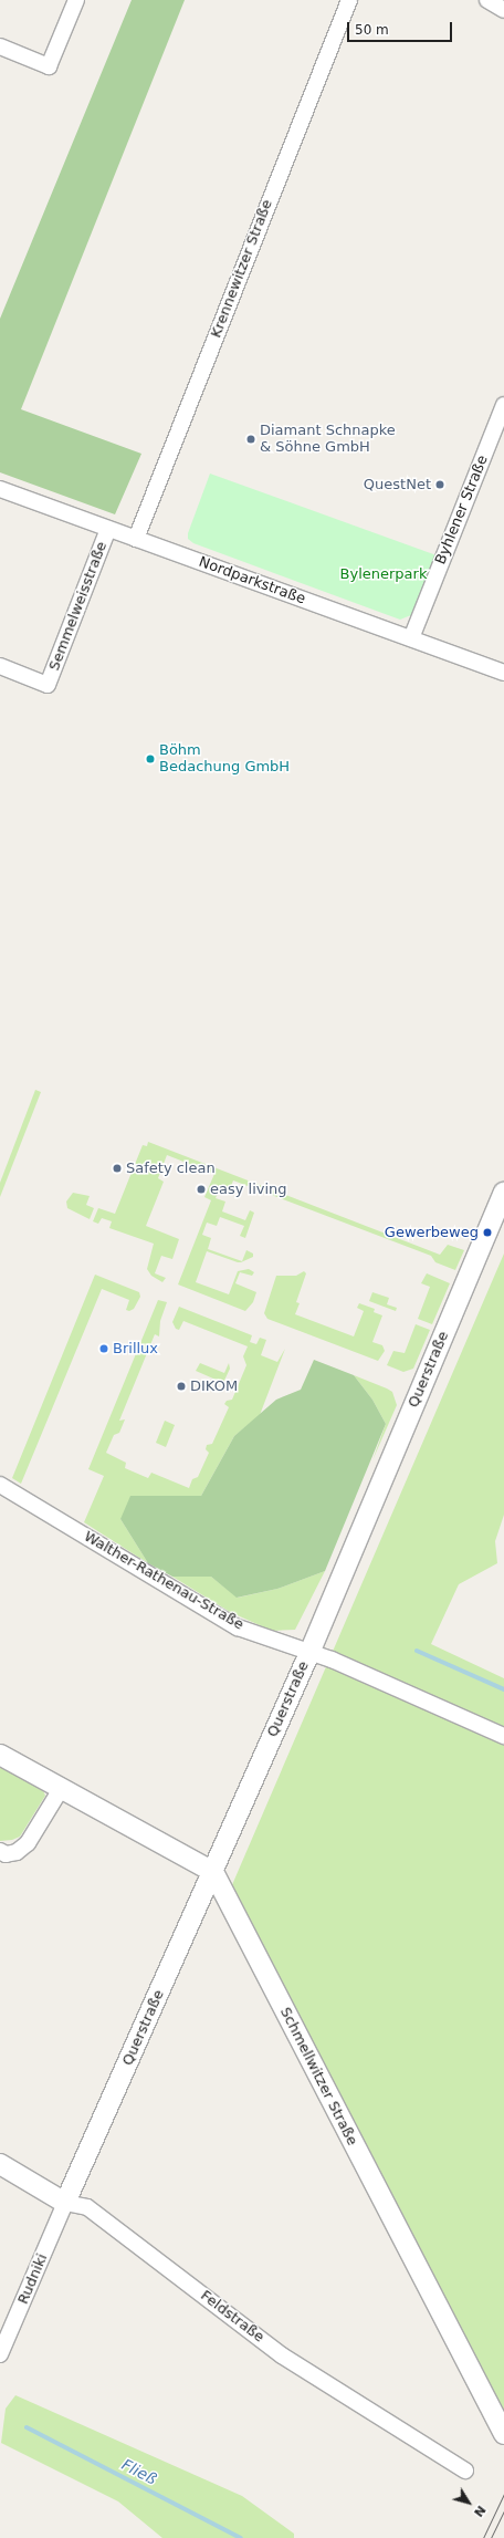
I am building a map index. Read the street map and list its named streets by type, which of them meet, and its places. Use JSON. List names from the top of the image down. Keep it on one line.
{"streets":{"street":["Krennewitzer Straße","Byhlener Straße","Nordparkstraße","Semmelweisstraße","Querstraße","Walther-Rathenau-Straße","Schmellwitzer Straße","Rudniki","Feldstraße"]},"crossings":[["Krennewitzer Straße","Nordparkstraße"],["Byhlener Straße","Nordparkstraße"],["Nordparkstraße","Semmelweisstraße"],["Querstraße","Walther-Rathenau-Straße"],["Querstraße","Schmellwitzer Straße"],["Querstraße","Rudniki"],["Querstraße","Feldstraße"],["Rudniki","Feldstraße"]],"water":["Fließ"],"parks":["Bylenerpark"],"places":["Diamant Schnapke & Söhne GmbH","QuestNet","Böhm Bedachung GmbH","Safety clean","easy living","Gewerbeweg","Brillux","DIKOM"],"scale_bar":"50 m","north":"bottom right"}
